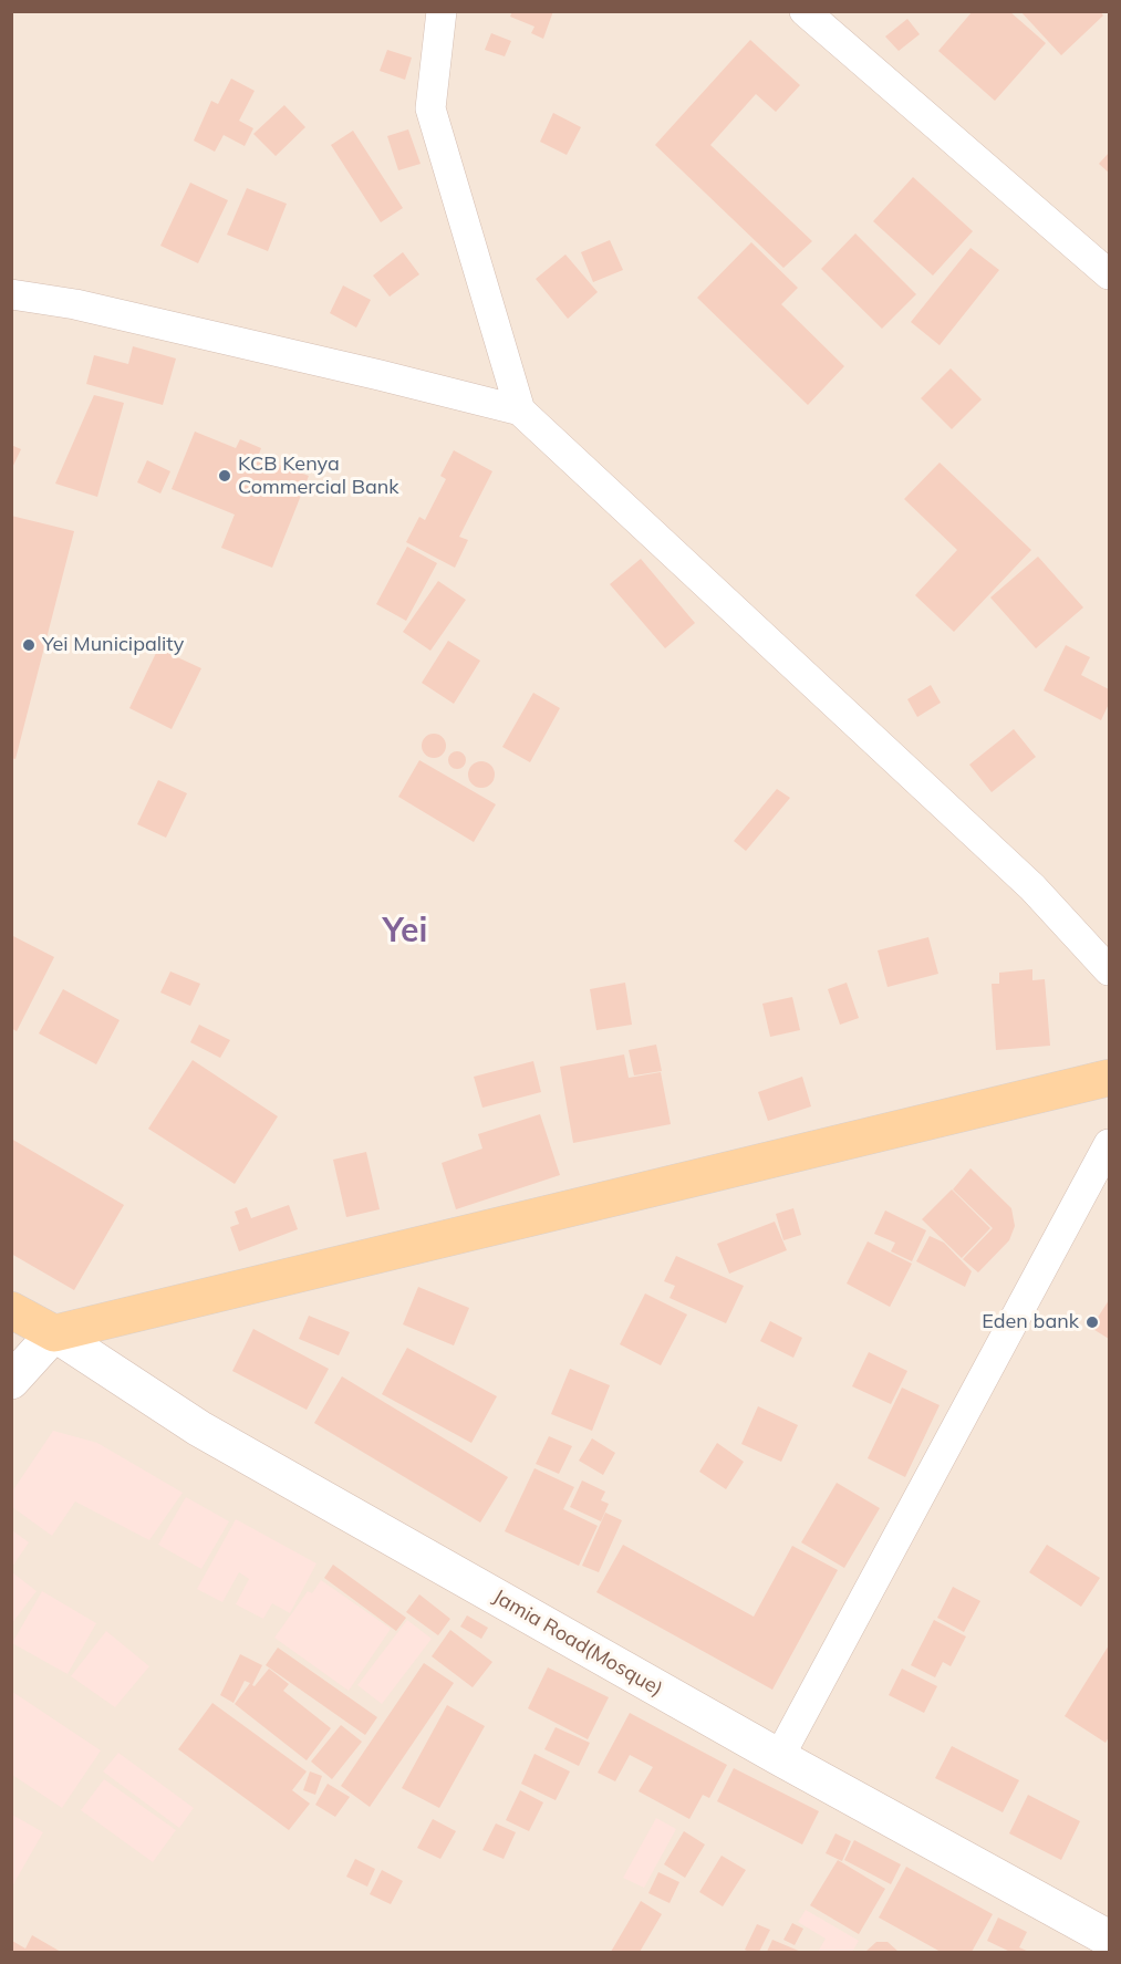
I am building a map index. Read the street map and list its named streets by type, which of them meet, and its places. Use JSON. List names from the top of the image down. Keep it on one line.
{"streets":{"street":["Jamia Road(Mosque)"]},"districts":["Yei"],"places":["KCB Kenya Commercial Bank","Yei Municipality","Eden bank"]}
